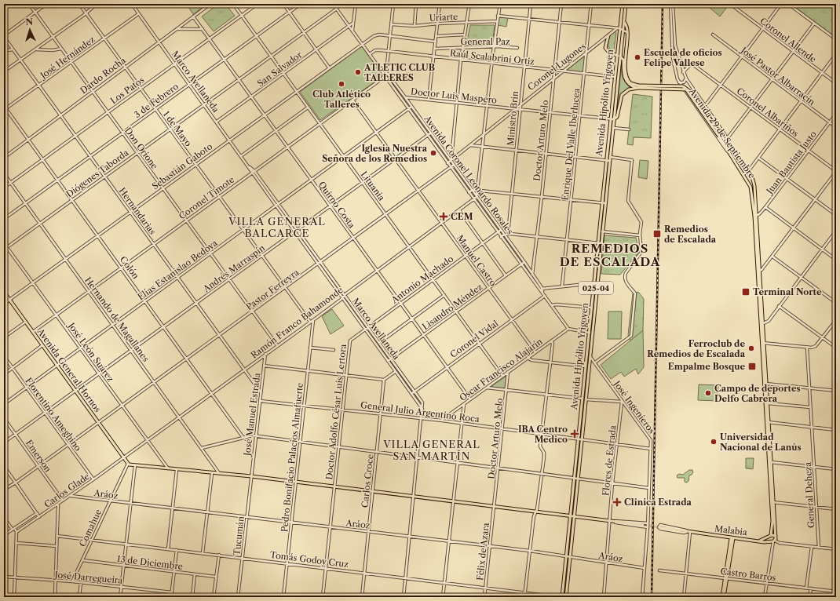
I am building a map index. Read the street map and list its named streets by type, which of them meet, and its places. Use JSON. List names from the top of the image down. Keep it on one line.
{"streets":{"main road":["Avenida Hipólito Yrigoyen","Avenida 29 de Septiembre","025-04","Avenida General Hornos","Malabia"],"street":["Uriarte","Coronel Allende","General Paz","José Hernández","Raúl Scalabrini Ortiz","Coronel Lugones","San Salvador","Dardo Rocha","José Pastor Albarracín","Marco Avellaneda","Los Patos","Doctor Luis Maspero","3 de Febrero","Coronel Albariños","Ministro Brin","1 de Mayo","Doctor Arturo Melo","Enrique Del Valle Iberlucea","Don Orione","Juan Bautista Justo","Sebastián Gaboto","Diógenes Taborda","Avenida Coronel Leonardo Rosales","Lituania","Coronel Timote","Quirno Costa","Hernandarias","Manuel Castro","Colón","Andrés Marraspín","Elías Estanislao Bedoya","Antonio Machado","Pastor Ferreyra","Lisandro Méndez","Hernando de Magallanes","Ramón Franco Bahamonde","Coronel Vidal","José León Suárez","Oscar Francisco Alajarín","José Ingenieros","Doctor Adolfo César Luis Lertora","General Julio Argentino Roca","Florentino Ameghino","José Manuel Estrada","Emerson","Pedro Bonifacio Palacios Almafuerte","Flores de Estrada","Carlos Croce","Carlos Glade","Aráoz","General Deheza","Comahue","Tucumán","Félix de Azara","Tomás Godoy Cruz","13 de Diciembre","Castro Barros","José Darregueira"]},"crossings":[["José Hernández","Marco Avellaneda"],["José Hernández","1 de Mayo"],["José Hernández","Don Orione"],["José Hernández","Hernandarias"],["José Hernández","Colón"],["Raúl Scalabrini Ortiz","Coronel Lugones"],["Raúl Scalabrini Ortiz","Avenida Hipólito Yrigoyen"],["Raúl Scalabrini Ortiz","Ministro Brin"],["Raúl Scalabrini Ortiz","Doctor Arturo Melo"],["Raúl Scalabrini Ortiz","Enrique Del Valle Iberlucea"],["Raúl Scalabrini Ortiz","Avenida Coronel Leonardo Rosales"],["Coronel Lugones","Doctor Luis Maspero"],["Coronel Lugones","Avenida Hipólito Yrigoyen"],["Coronel Lugones","Ministro Brin"],["Coronel Lugones","Doctor Arturo Melo"],["Coronel Lugones","Enrique Del Valle Iberlucea"],["Coronel Lugones","Avenida Coronel Leonardo Rosales"],["San Salvador","Marco Avellaneda"],["San Salvador","Avenida Coronel Leonardo Rosales"],["San Salvador","Lituania"],["San Salvador","Quirno Costa"],["Dardo Rocha","Marco Avellaneda"],["Dardo Rocha","1 de Mayo"],["Dardo Rocha","Don Orione"],["Dardo Rocha","Quirno Costa"],["Dardo Rocha","Hernandarias"],["Dardo Rocha","Colón"],["José Pastor Albarracín","Juan Bautista Justo"],["Marco Avellaneda","Los Patos"],["Marco Avellaneda","3 de Febrero"],["Marco Avellaneda","Sebastián Gaboto"],["Marco Avellaneda","Diógenes Taborda"],["Marco Avellaneda","Coronel Timote"],["Marco Avellaneda","Andrés Marraspín"],["Marco Avellaneda","Elías Estanislao Bedoya"],["Marco Avellaneda","Antonio Machado"],["Marco Avellaneda","Pastor Ferreyra"],["Marco Avellaneda","Lisandro Méndez"],["Marco Avellaneda","Ramón Franco Bahamonde"],["Marco Avellaneda","Coronel Vidal"],["Marco Avellaneda","General Julio Argentino Roca"],["Marco Avellaneda","Aráoz"],["Marco Avellaneda","Tomás Godoy Cruz"],["Los Patos","1 de Mayo"],["Los Patos","Don Orione"],["Los Patos","Lituania"],["Los Patos","Quirno Costa"],["Los Patos","Hernandarias"],["Los Patos","Colón"],["Los Patos","Hernando de Magallanes"],["Doctor Luis Maspero","Avenida Hipólito Yrigoyen"],["Doctor Luis Maspero","Ministro Brin"],["Doctor Luis Maspero","Doctor Arturo Melo"],["Doctor Luis Maspero","Enrique Del Valle Iberlucea"],["Doctor Luis Maspero","Avenida Coronel Leonardo Rosales"],["3 de Febrero","1 de Mayo"],["3 de Febrero","Don Orione"],["3 de Febrero","Lituania"],["3 de Febrero","Quirno Costa"],["3 de Febrero","Hernandarias"],["3 de Febrero","Colón"],["3 de Febrero","Hernando de Magallanes"],["Avenida Hipólito Yrigoyen","José Ingenieros"],["Avenida Hipólito Yrigoyen","General Julio Argentino Roca"],["Avenida Hipólito Yrigoyen","Aráoz"],["Coronel Albariños","Avenida 29 de Septiembre"],["Coronel Albariños","Juan Bautista Justo"],["1 de Mayo","Sebastián Gaboto"],["1 de Mayo","Diógenes Taborda"],["1 de Mayo","Coronel Timote"],["1 de Mayo","Andrés Marraspín"],["1 de Mayo","Elías Estanislao Bedoya"],["1 de Mayo","Pastor Ferreyra"],["1 de Mayo","Ramón Franco Bahamonde"],["Avenida 29 de Septiembre","Juan Bautista Justo"],["Avenida 29 de Septiembre","Malabia"],["Doctor Arturo Melo","Avenida Coronel Leonardo Rosales"],["Doctor Arturo Melo","Oscar Francisco Alajarín"],["Doctor Arturo Melo","General Julio Argentino Roca"],["Doctor Arturo Melo","Félix de Azara"],["Don Orione","Sebastián Gaboto"],["Don Orione","Diógenes Taborda"],["Don Orione","Coronel Timote"],["Don Orione","Andrés Marraspín"],["Don Orione","Elías Estanislao Bedoya"],["Don Orione","Pastor Ferreyra"],["Don Orione","Ramón Franco Bahamonde"],["Sebastián Gaboto","Avenida Coronel Leonardo Rosales"],["Sebastián Gaboto","Lituania"],["Sebastián Gaboto","Quirno Costa"],["Sebastián Gaboto","Hernandarias"],["Sebastián Gaboto","Colón"],["Sebastián Gaboto","Hernando de Magallanes"],["Sebastián Gaboto","José León Suárez"],["Sebastián Gaboto","Avenida General Hornos"],["Diógenes Taborda","Avenida Coronel Leonardo Rosales"],["Diógenes Taborda","Lituania"],["Diógenes Taborda","Quirno Costa"],["Diógenes Taborda","Hernandarias"],["Diógenes Taborda","Colón"],["Diógenes Taborda","Hernando de Magallanes"],["Diógenes Taborda","José León Suárez"],["Avenida Coronel Leonardo Rosales","Coronel Timote"],["Avenida Coronel Leonardo Rosales","Andrés Marraspín"],["Avenida Coronel Leonardo Rosales","Elías Estanislao Bedoya"],["Avenida Coronel Leonardo Rosales","Antonio Machado"],["Avenida Coronel Leonardo Rosales","Pastor Ferreyra"],["Avenida Coronel Leonardo Rosales","Lisandro Méndez"],["Avenida Coronel Leonardo Rosales","Ramón Franco Bahamonde"],["Avenida Coronel Leonardo Rosales","Coronel Vidal"],["Avenida Coronel Leonardo Rosales","Oscar Francisco Alajarín"],["Lituania","Coronel Timote"],["Lituania","Andrés Marraspín"],["Lituania","Elías Estanislao Bedoya"],["Lituania","Antonio Machado"],["Lituania","Pastor Ferreyra"],["Lituania","Lisandro Méndez"],["Lituania","Ramón Franco Bahamonde"],["Lituania","Coronel Vidal"],["Lituania","Oscar Francisco Alajarín"],["Coronel Timote","Quirno Costa"],["Coronel Timote","Hernandarias"],["Coronel Timote","Manuel Castro"],["Coronel Timote","Colón"],["Coronel Timote","Hernando de Magallanes"],["Coronel Timote","José León Suárez"],["Coronel Timote","Avenida General Hornos"],["Quirno Costa","Andrés Marraspín"],["Quirno Costa","Elías Estanislao Bedoya"],["Quirno Costa","Antonio Machado"],["Quirno Costa","Pastor Ferreyra"],["Quirno Costa","Lisandro Méndez"],["Quirno Costa","Ramón Franco Bahamonde"],["Quirno Costa","Coronel Vidal"],["Quirno Costa","Oscar Francisco Alajarín"],["Hernandarias","Andrés Marraspín"],["Hernandarias","Elías Estanislao Bedoya"],["Hernandarias","Pastor Ferreyra"],["Hernandarias","Ramón Franco Bahamonde"],["Hernandarias","José Manuel Estrada"],["Manuel Castro","Andrés Marraspín"],["Manuel Castro","Elías Estanislao Bedoya"],["Manuel Castro","Antonio Machado"],["Manuel Castro","Pastor Ferreyra"],["Manuel Castro","Lisandro Méndez"],["Manuel Castro","Ramón Franco Bahamonde"],["Manuel Castro","Coronel Vidal"],["Manuel Castro","Oscar Francisco Alajarín"],["Colón","Andrés Marraspín"],["Colón","Elías Estanislao Bedoya"],["Colón","Pastor Ferreyra"],["Colón","Ramón Franco Bahamonde"],["Andrés Marraspín","Hernando de Magallanes"],["Andrés Marraspín","José León Suárez"],["Andrés Marraspín","Avenida General Hornos"],["Andrés Marraspín","Florentino Ameghino"],["Andrés Marraspín","Emerson"],["Elías Estanislao Bedoya","Hernando de Magallanes"],["Elías Estanislao Bedoya","José León Suárez"],["Elías Estanislao Bedoya","Avenida General Hornos"],["Elías Estanislao Bedoya","Florentino Ameghino"],["Antonio Machado","Doctor Adolfo César Luis Lertora"],["Pastor Ferreyra","Hernando de Magallanes"],["Pastor Ferreyra","José León Suárez"],["Pastor Ferreyra","Avenida General Hornos"],["Pastor Ferreyra","Florentino Ameghino"],["Pastor Ferreyra","Emerson"],["Hernando de Magallanes","Ramón Franco Bahamonde"],["Ramón Franco Bahamonde","José León Suárez"],["Ramón Franco Bahamonde","Avenida General Hornos"],["Ramón Franco Bahamonde","José Manuel Estrada"],["Ramón Franco Bahamonde","Pedro Bonifacio Palacios Almafuerte"],["Ramón Franco Bahamonde","Carlos Glade"],["Oscar Francisco Alajarín","General Julio Argentino Roca"],["Avenida General Hornos","Carlos Glade"],["Avenida General Hornos","Comahue"],["José Ingenieros","General Julio Argentino Roca"],["José Ingenieros","Flores de Estrada"],["José Ingenieros","Aráoz"],["Doctor Adolfo César Luis Lertora","General Julio Argentino Roca"],["Doctor Adolfo César Luis Lertora","Aráoz"],["Doctor Adolfo César Luis Lertora","Tomás Godoy Cruz"],["General Julio Argentino Roca","José Manuel Estrada"],["General Julio Argentino Roca","Pedro Bonifacio Palacios Almafuerte"],["General Julio Argentino Roca","Flores de Estrada"],["General Julio Argentino Roca","Carlos Croce"],["Florentino Ameghino","Carlos Glade"],["José Manuel Estrada","Tucumán"],["Emerson","Carlos Glade"],["Pedro Bonifacio Palacios Almafuerte","Aráoz"],["Pedro Bonifacio Palacios Almafuerte","Tomás Godoy Cruz"],["Flores de Estrada","Aráoz"],["Carlos Croce","Aráoz"],["Carlos Croce","Tomás Godoy Cruz"],["Carlos Glade","Aráoz"],["Aráoz","Comahue"],["Aráoz","Tucumán"],["Aráoz","Félix de Azara"],["General Deheza","Malabia"],["Comahue","Tomás Godoy Cruz"],["Comahue","13 de Diciembre"],["Comahue","José Darregueira"],["Tucumán","Tomás Godoy Cruz"],["Félix de Azara","Tomás Godoy Cruz"]],"districts":["VILLA GENERAL BALCARCE","REMEDIOS DE ESCALADA","VILLA GENERAL SAN MARTÍN"],"places":{"other":["Escuela de oficios Felipe Vallese","ATLETIC CLUB TALLERES","Club Atlético Talleres","Iglesia Nuestra Señora de los Remedios","Ferroclub de Remedios de Escalada","Campo de deportes Delfo Cabrera","Universidad Nacional de Lanús"],"health":["CEM","IBA Centro Medico","Clinica Estrada"],"transit":["Remedios de Escalada","Terminal Norte","Empalme Bosque"]},"north":"top"}
